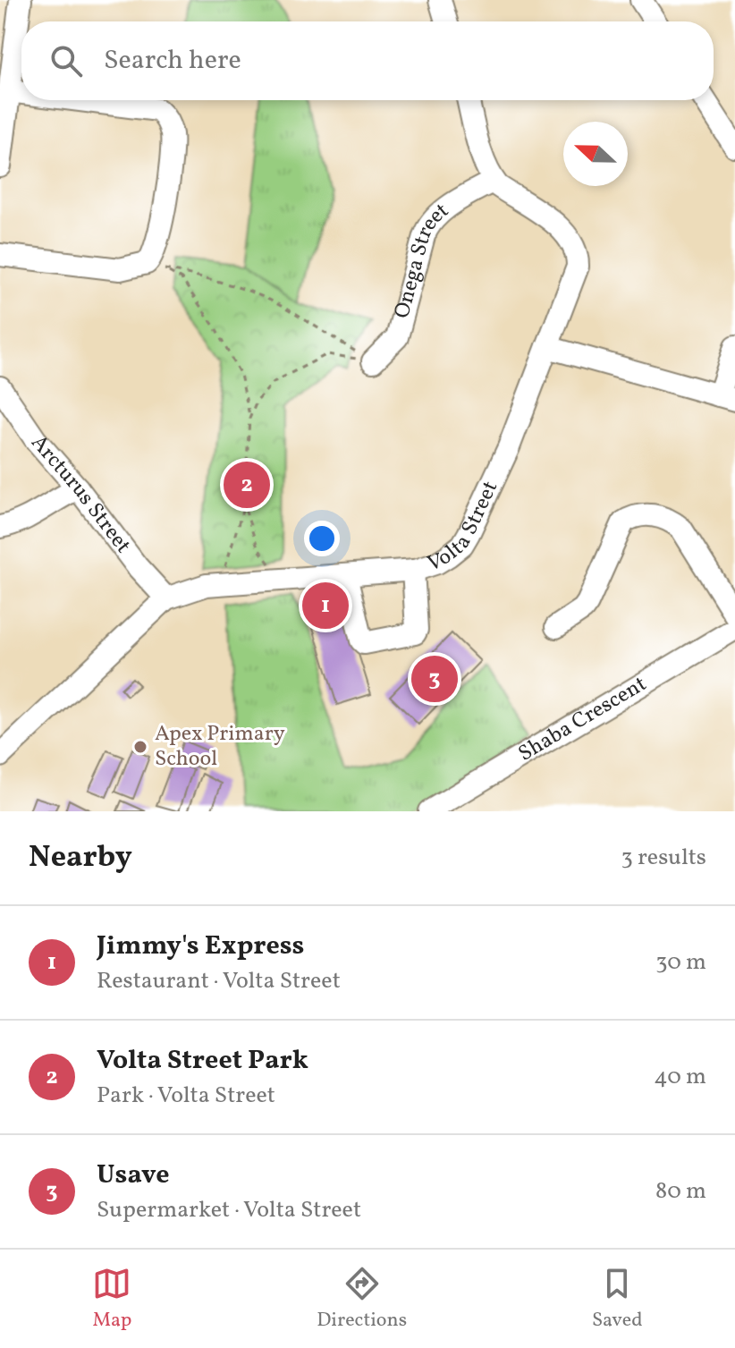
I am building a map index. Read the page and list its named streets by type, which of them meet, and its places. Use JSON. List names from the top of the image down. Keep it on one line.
{"streets":{"street":["Onega Street","Arcturus Street","Volta Street","Shaba Crescent"]},"crossings":[["Onega Street","Volta Street"],["Arcturus Street","Volta Street"]],"places":["Apex Primary School"],"north":"left","page":{"search":"Search here","pins":["2","1","3"],"heading":["Nearby","3 results"],"list":[{"mark":"1","name":"Jimmy's Express","note":"Restaurant · Volta Street","value":"30 m"},{"mark":"2","name":"Volta Street Park","note":"Park · Volta Street","value":"40 m"},{"mark":"3","name":"Usave","note":"Supermarket · Volta Street","value":"80 m"}],"nav":["Map","Directions","Saved"]}}
